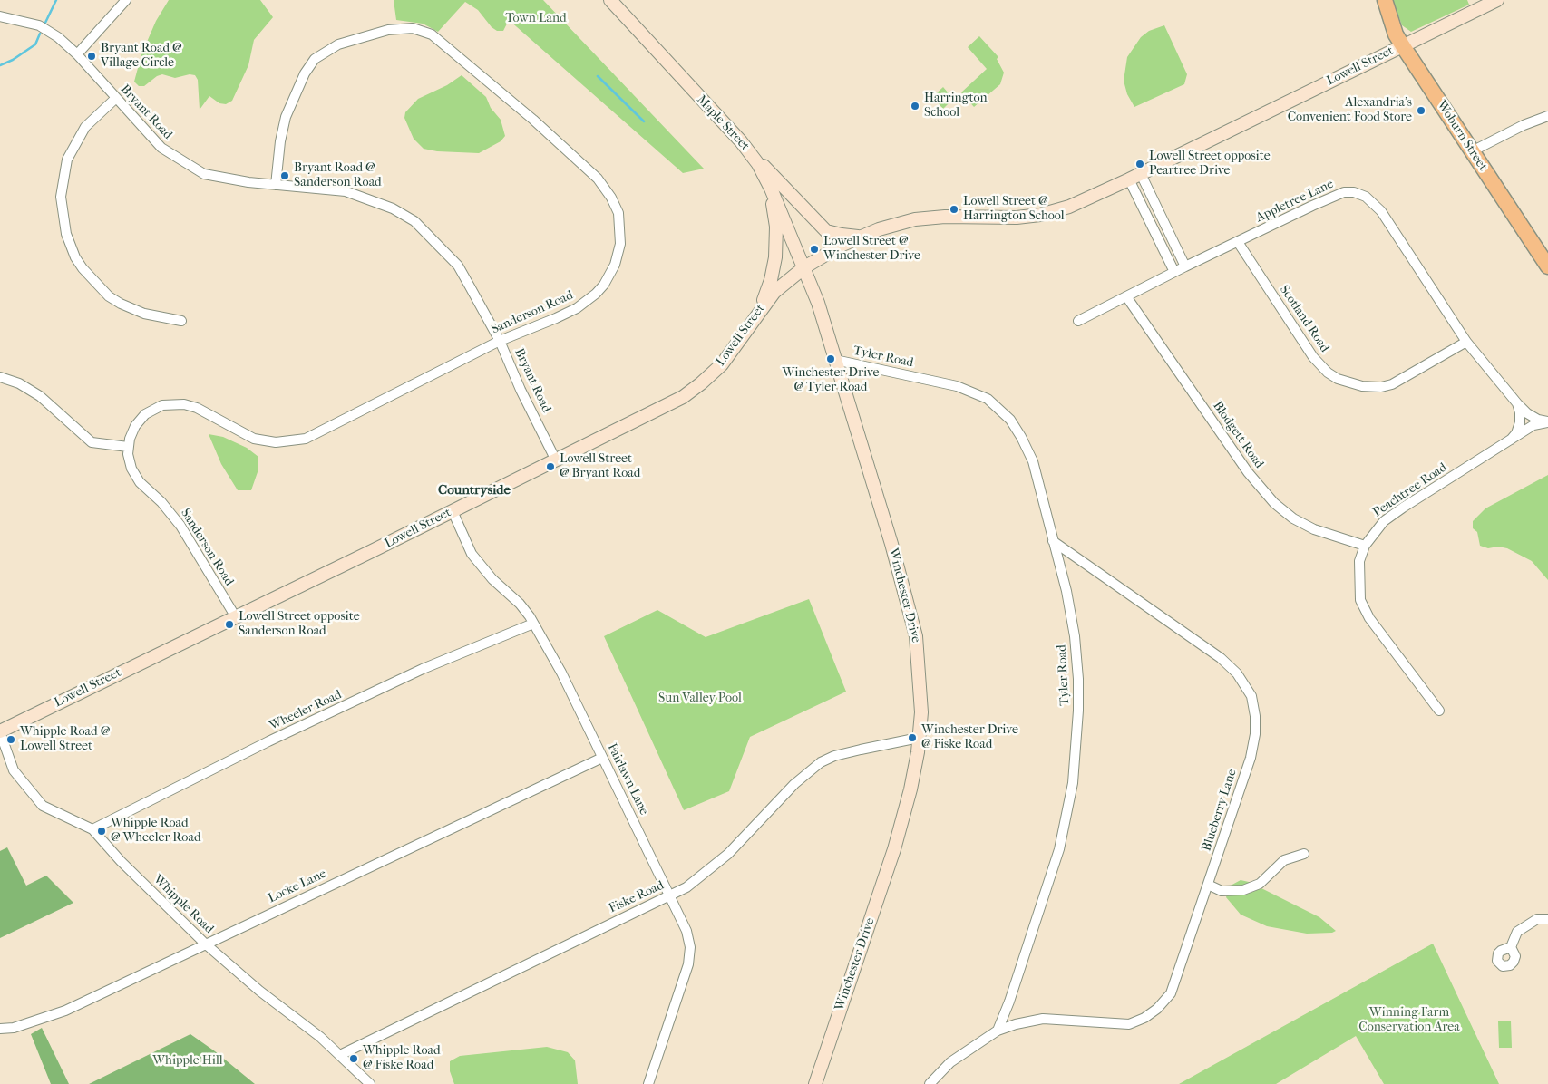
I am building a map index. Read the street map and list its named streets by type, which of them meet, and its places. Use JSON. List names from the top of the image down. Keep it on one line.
{"streets":{"main road":["Lowell Street","Maple Street","Woburn Street","Winchester Drive"],"street":["Bryant Road","Appletree Lane","Sanderson Road","Scotland Road","Tyler Road","Blodgett Road","Peachtree Road","Wheeler Road","Fairlawn Lane","Blueberry Lane","Locke Lane","Fiske Road","Whipple Road"]},"crossings":[["Lowell Street","Bryant Road"],["Lowell Street","Maple Street"],["Lowell Street","Woburn Street"],["Lowell Street","Sanderson Road"],["Lowell Street","Winchester Drive"],["Lowell Street","Fairlawn Lane"],["Lowell Street","Whipple Road"],["Bryant Road","Sanderson Road"],["Maple Street","Winchester Drive"],["Appletree Lane","Scotland Road"],["Appletree Lane","Blodgett Road"],["Appletree Lane","Peachtree Road"],["Tyler Road","Winchester Drive"],["Tyler Road","Blueberry Lane"],["Blodgett Road","Peachtree Road"],["Winchester Drive","Fiske Road"],["Wheeler Road","Fairlawn Lane"],["Wheeler Road","Whipple Road"],["Fairlawn Lane","Locke Lane"],["Fairlawn Lane","Fiske Road"],["Locke Lane","Whipple Road"],["Fiske Road","Whipple Road"]],"districts":["Countryside"],"parks":["Town Land","Sun Valley Pool","Winning Farm Conservation Area","Whipple Hill"],"places":["Bryant Road @ Village Circle","Harrington School","Alexandria's Convenient Food Store","Lowell Street opposite Peartree Drive","Bryant Road @ Sanderson Road","Lowell Street @ Harrington School","Lowell Street @ Winchester Drive","Winchester Drive @ Tyler Road","Lowell Street @ Bryant Road","Lowell Street opposite Sanderson Road","Winchester Drive @ Fiske Road","Whipple Road @ Lowell Street","Whipple Road @ Wheeler Road","Whipple Road @ Fiske Road"]}
